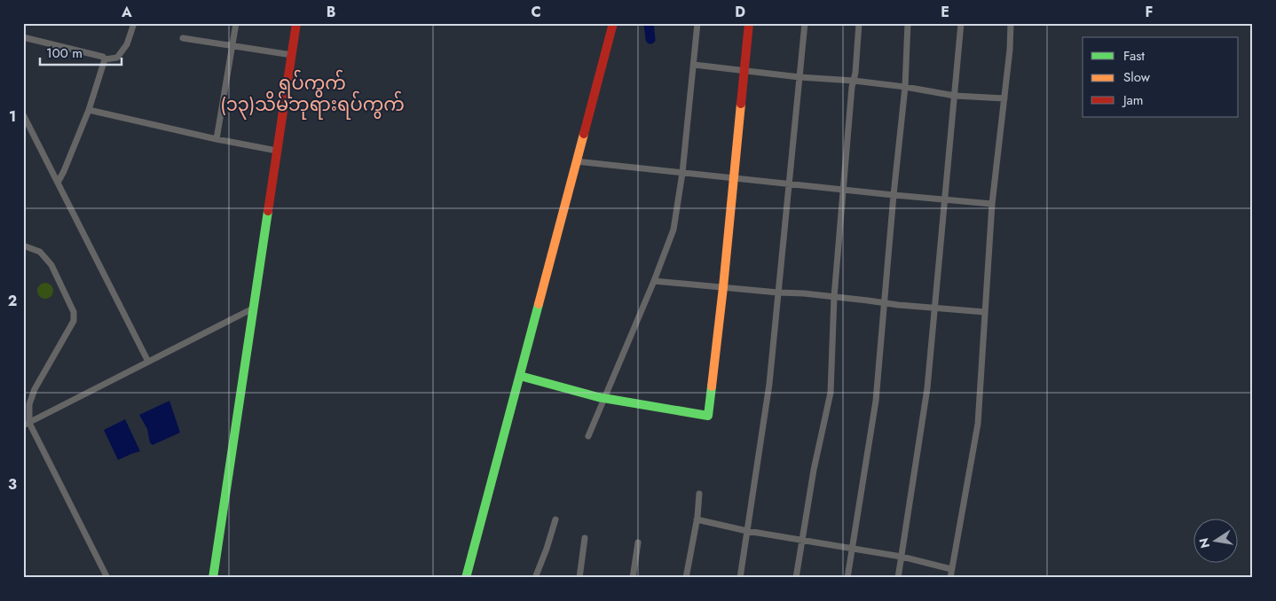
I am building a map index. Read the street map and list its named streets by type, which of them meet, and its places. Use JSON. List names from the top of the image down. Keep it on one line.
{"districts":["ရပ်ကွက် (၁၃)သိမ်ဘုရားရပ်ကွက်"],"legend":["Fast","Slow","Jam"],"scale_bar":"100 m","north":"left","grid":{"columns":["A","B","C","D","E","F"],"rows":["1","2","3"]}}
